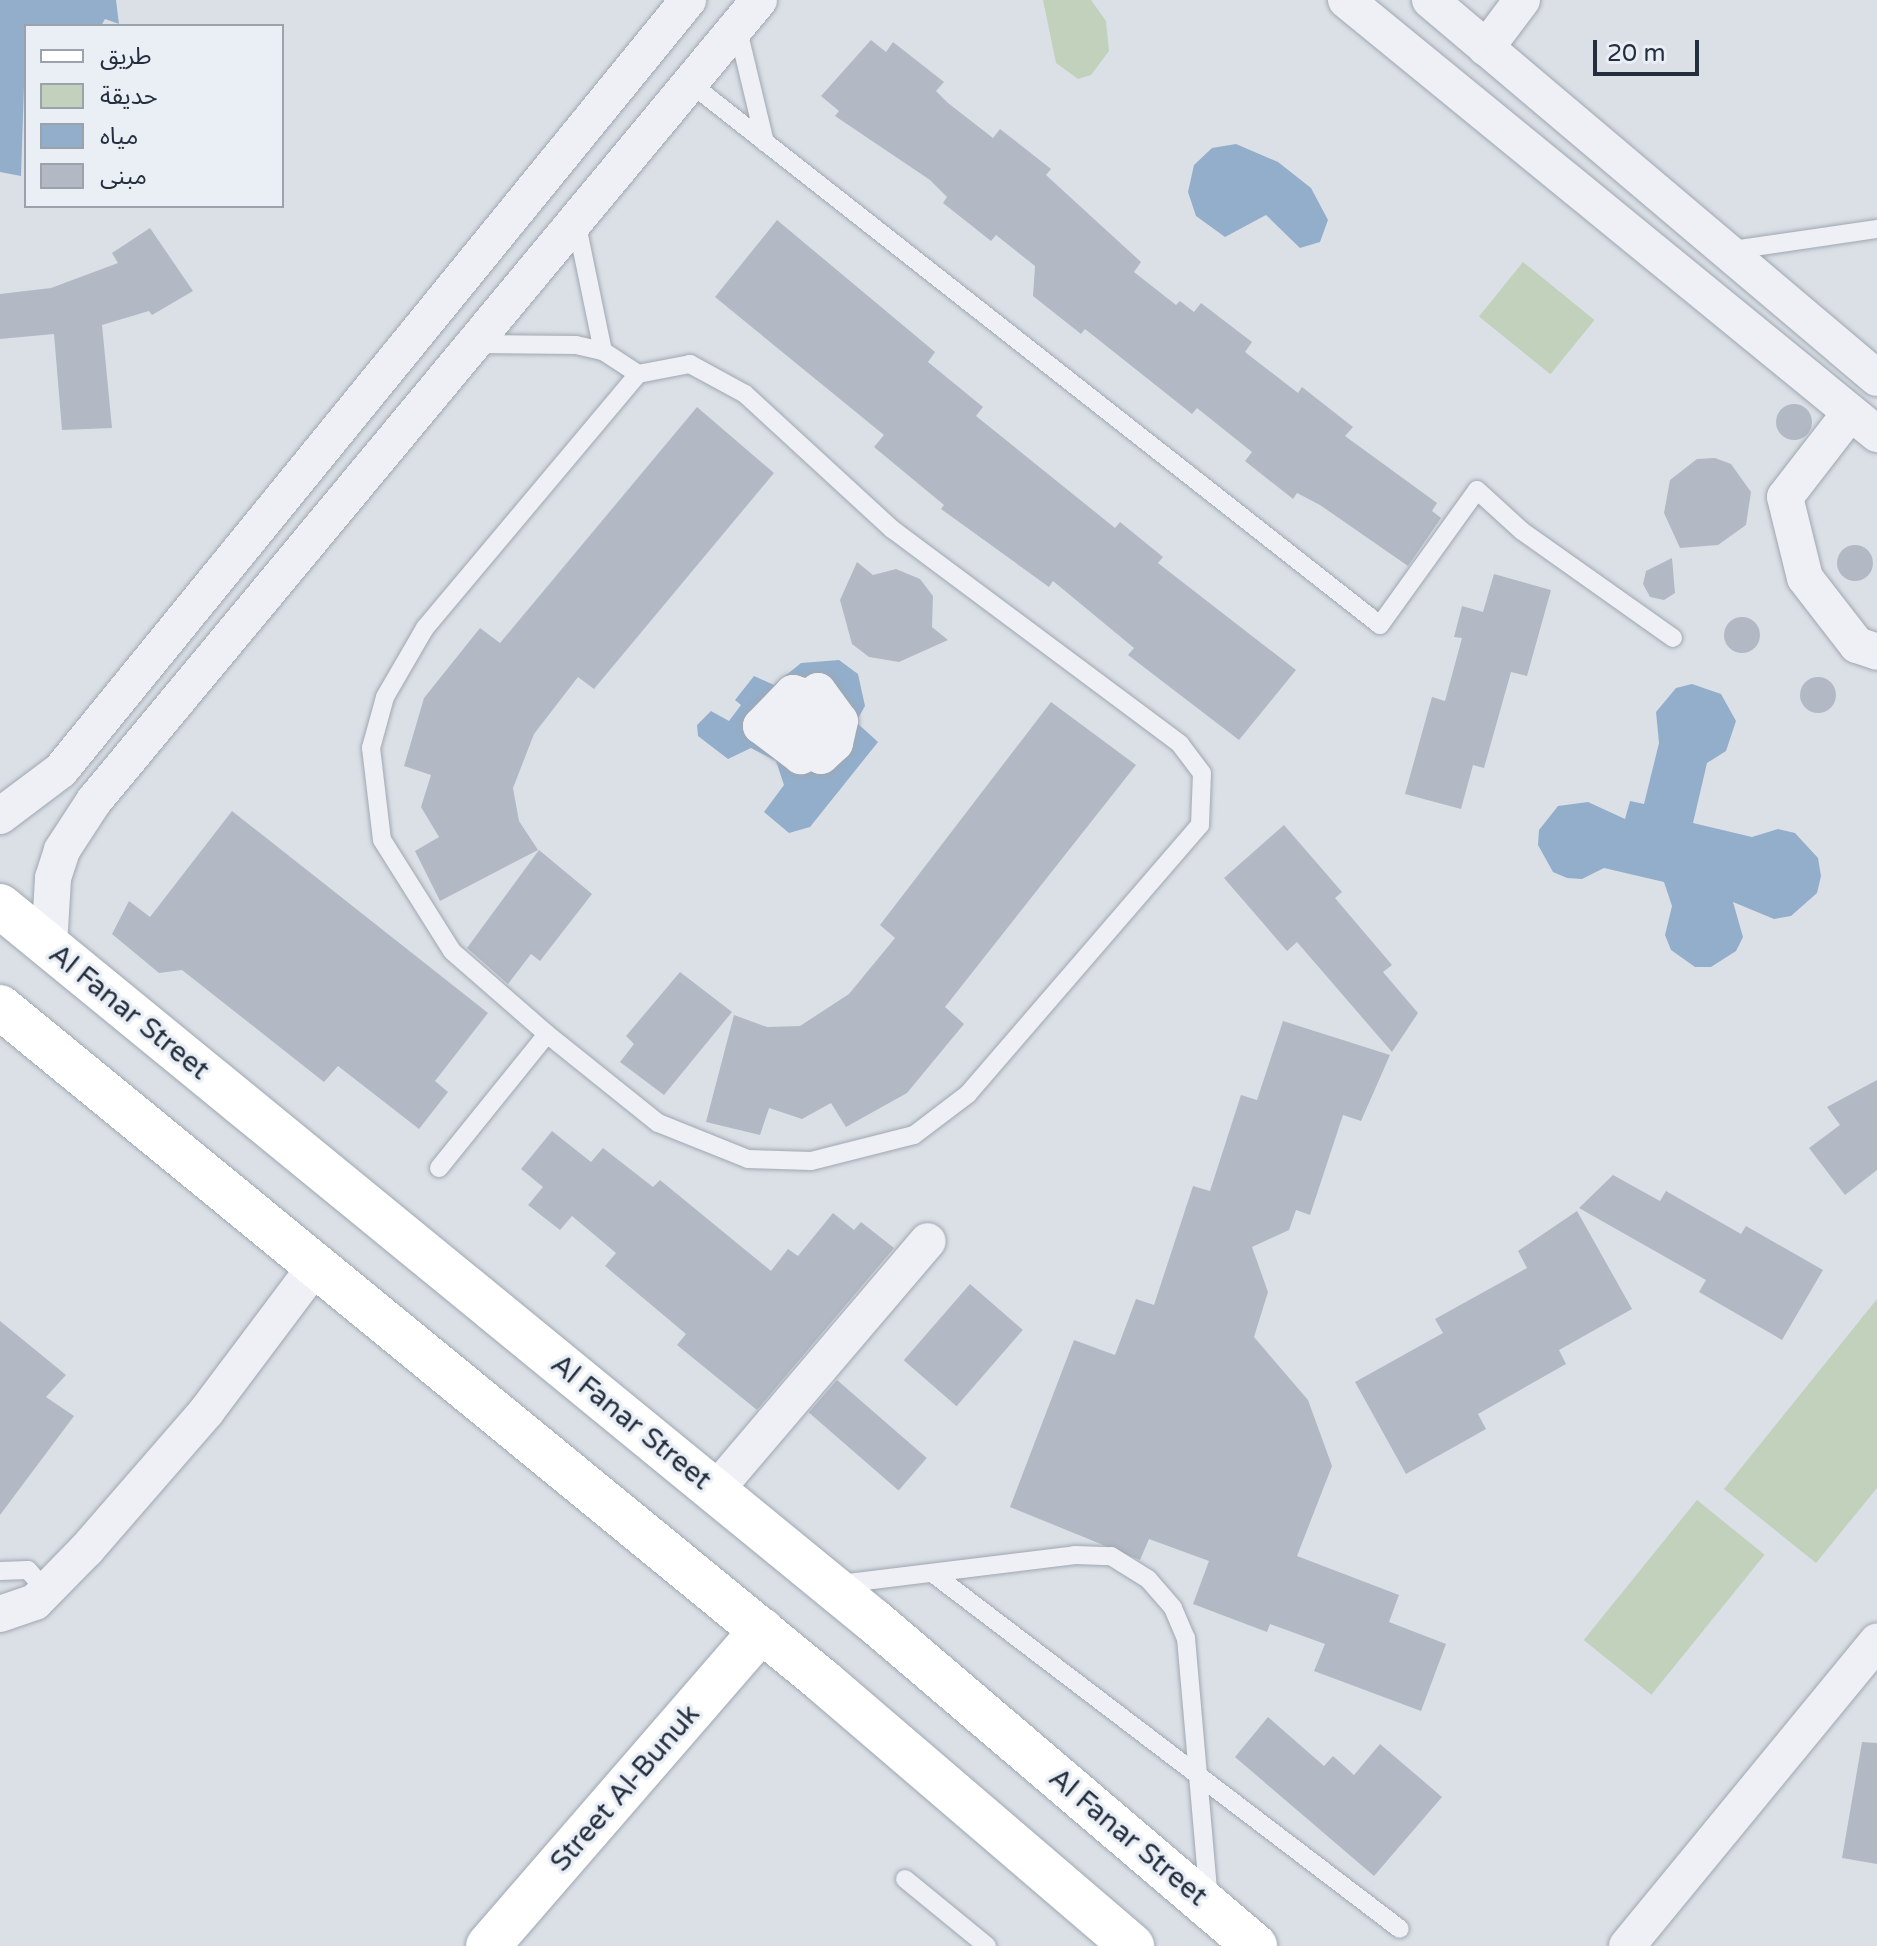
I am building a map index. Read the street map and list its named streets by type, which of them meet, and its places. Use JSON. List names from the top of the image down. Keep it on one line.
{"streets":{"main road":["Al Fanar Street","Street Al-Bunuk"]},"legend":["طريق","حديقة","مياه","مبنى"],"scale_bar":"20 m"}
